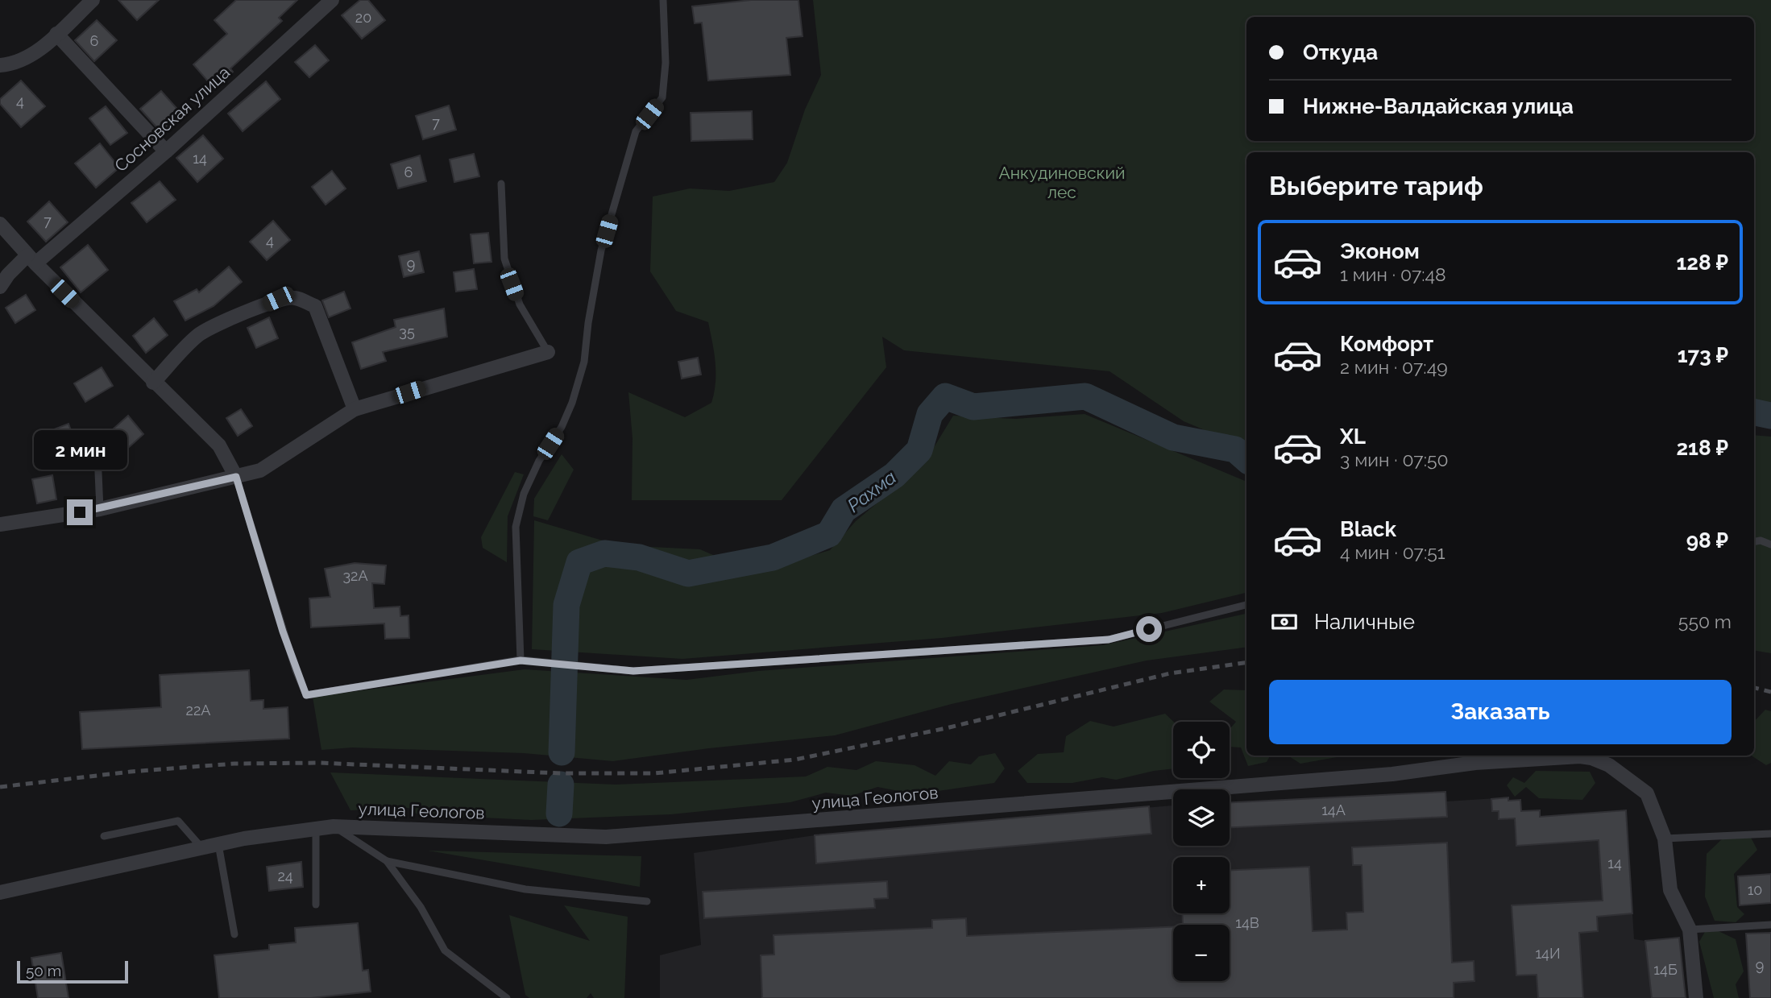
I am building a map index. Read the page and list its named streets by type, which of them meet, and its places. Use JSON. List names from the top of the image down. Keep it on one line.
{"streets":{"street":["Сосновская улица","улица Геологов"]},"water":["Рахма"],"parks":["Анкудиновский лес"],"house_numbers":["20","6","4","7","14","6","7","4","9","35","32А","22А","14А","14","24","10","14В","14И","9","14Б"],"scale_bar":"50 m","page":{"banner":["Откуда","Нижне-Валдайская улица"],"heading":"Выберите тариф","list":[{"name":"Эконом","note":"1 мин · 07:48","value":"128 ₽"},{"name":"Комфорт","note":"2 мин · 07:49","value":"173 ₽"},{"name":"XL","note":"3 мин · 07:50","value":"218 ₽"},{"name":"Black","note":"4 мин · 07:51","value":"98 ₽"}],"bubble":"2 мин","pay":["Наличные","550 m"],"buttons":"Заказать","map_buttons":["+","−"],"scale":"50 m"}}
